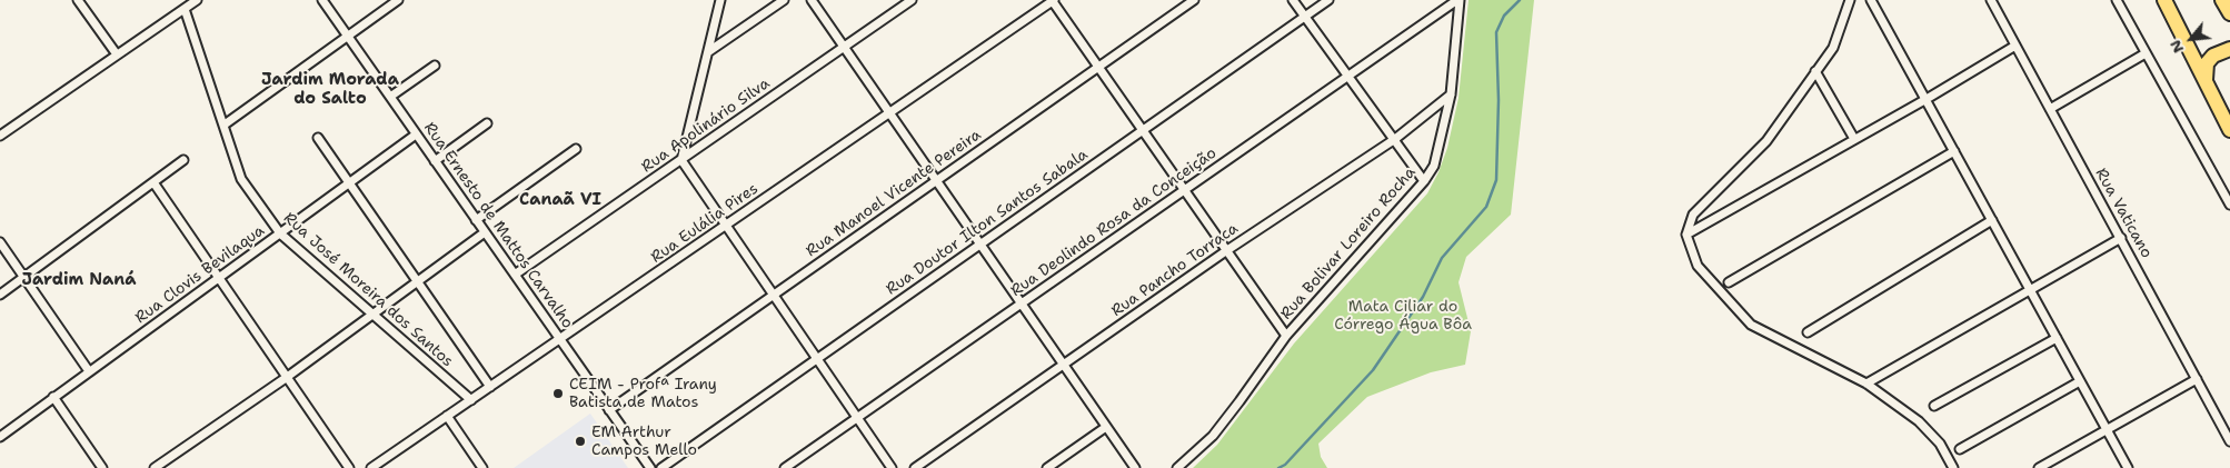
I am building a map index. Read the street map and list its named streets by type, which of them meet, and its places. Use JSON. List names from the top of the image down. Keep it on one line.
{"streets":{"street":["Rua Apolinário Silva","Rua Manoel Vicente Pereira","Rua Vaticano","Rua Doutor Ilton Santos Sabala","Rua Deolindo Rosa da Conceição","Rua Eulália Pires","Rua Ernesto de Mattos Carvalho","Rua Bolivar Loreiro Rocha","Rua Pancho Torraca","Rua Clovis Bevilaqua","Rua José Moreira dos Santos"]},"crossings":[["Rua Apolinário Silva","Rua Ernesto de Mattos Carvalho"],["Rua Manoel Vicente Pereira","Rua Ernesto de Mattos Carvalho"],["Rua Deolindo Rosa da Conceição","Rua Bolivar Loreiro Rocha"],["Rua Eulália Pires","Rua Ernesto de Mattos Carvalho"],["Rua Eulália Pires","Rua José Moreira dos Santos"],["Rua Ernesto de Mattos Carvalho","Rua Clovis Bevilaqua"],["Rua Bolivar Loreiro Rocha","Rua Pancho Torraca"],["Rua Clovis Bevilaqua","Rua José Moreira dos Santos"]],"districts":["Jardim Morada do Salto","Canaã VI","Jardim Naná"],"parks":["Mata Ciliar do Córrego Água Bôa"],"places":["CEIM - Profª Irany Batista de Matos","EM Arthur Campos Mello"],"north":"bottom left"}
